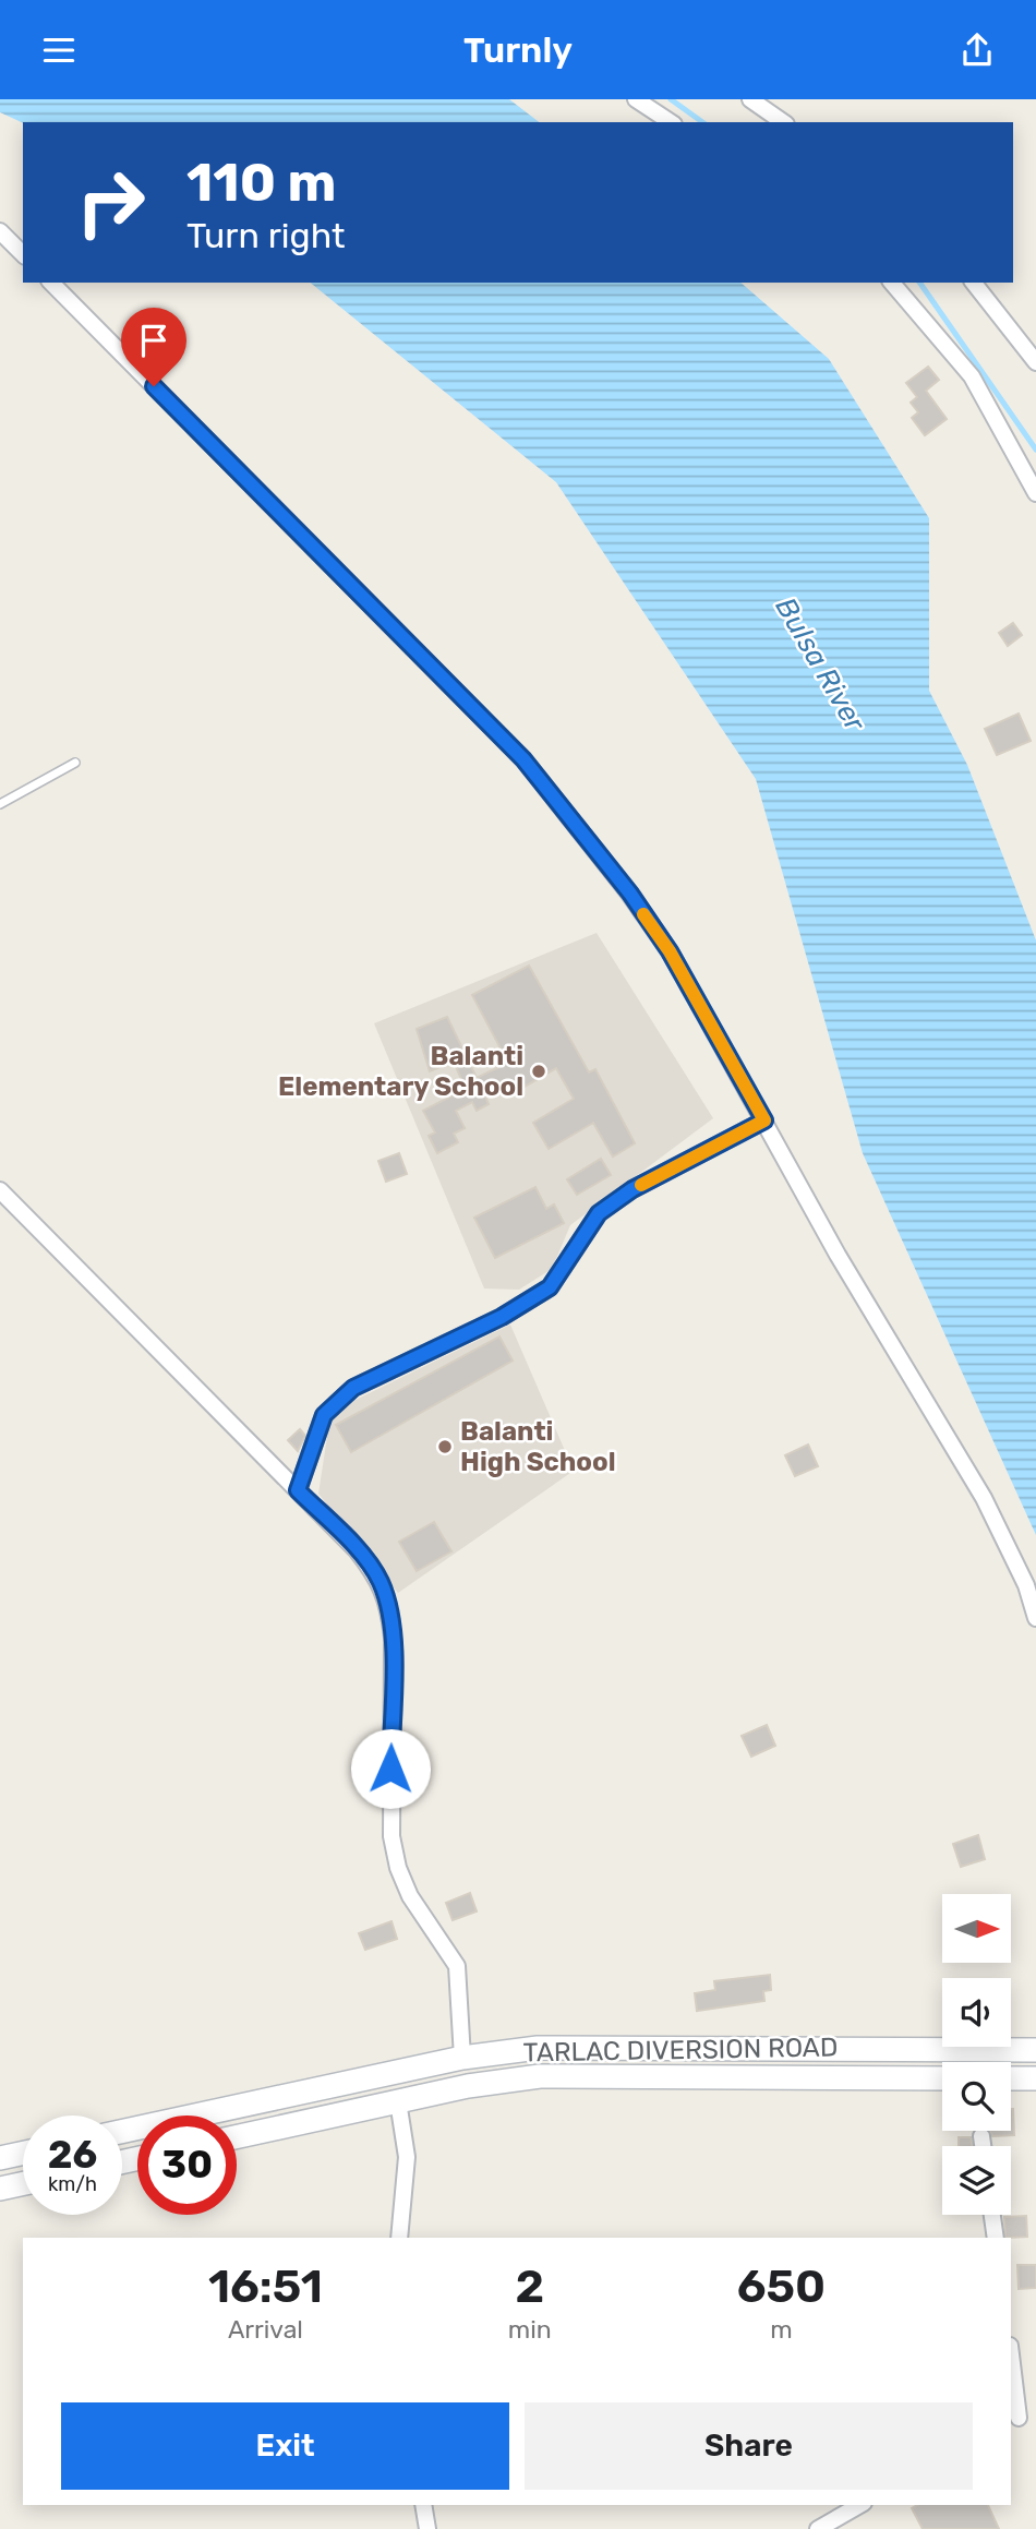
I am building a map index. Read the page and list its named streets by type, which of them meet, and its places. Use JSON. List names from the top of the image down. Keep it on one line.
{"streets":{"main road":["TARLAC DIVERSION ROAD"]},"water":["Bulsa River"],"places":["Balanti Elementary School","Balanti High School"],"north":"right","page":{"header":"Turnly","turn":["110 m","Turn right"],"speed":"26 km/h","limit":"30","eta":["16:51","Arrival","2","min","650","m"],"buttons":["Exit","Share"]}}
